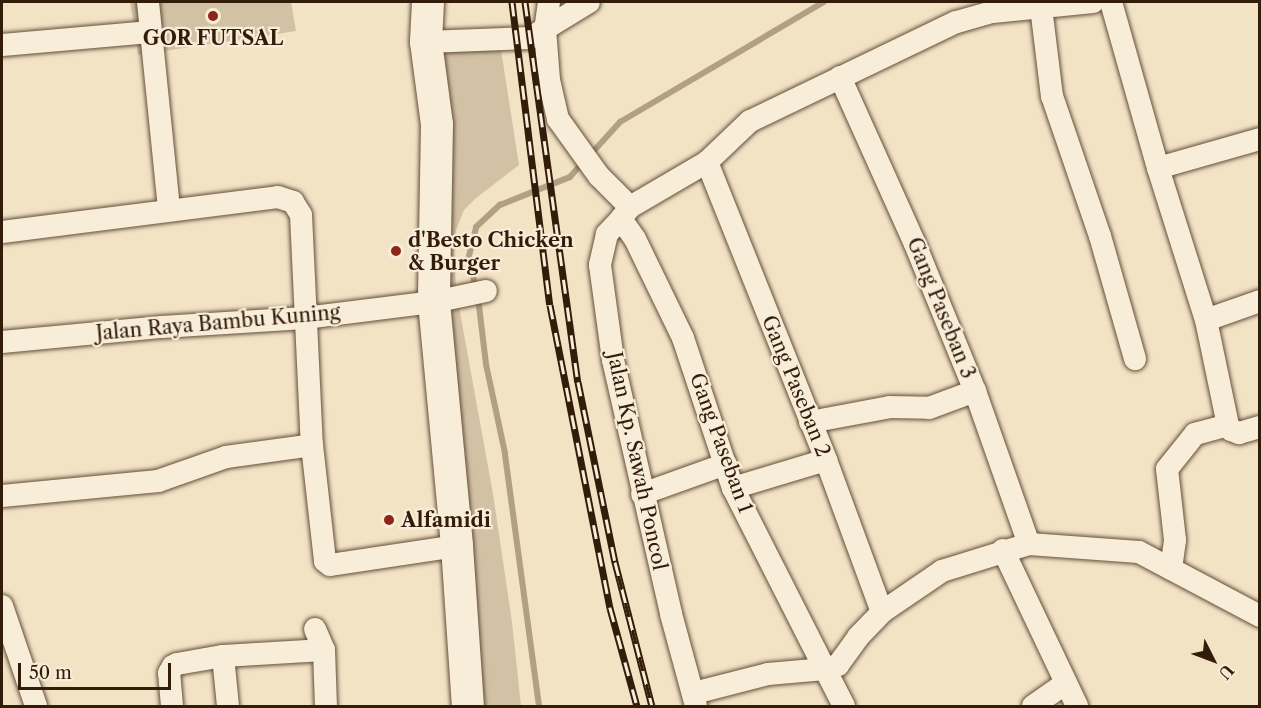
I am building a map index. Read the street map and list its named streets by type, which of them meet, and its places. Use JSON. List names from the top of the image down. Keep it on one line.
{"streets":{"street":["Gang Paseban 3","Jalan Raya Bambu Kuning","Gang Paseban 2","Gang Paseban 1","Jalan Kp. Sawah Poncol"]},"crossings":[["Gang Paseban 1","Jalan Kp. Sawah Poncol"]],"places":["GOR FUTSAL","d'Besto Chicken & Burger","Alfamidi"],"scale_bar":"50 m","north":"bottom right"}
